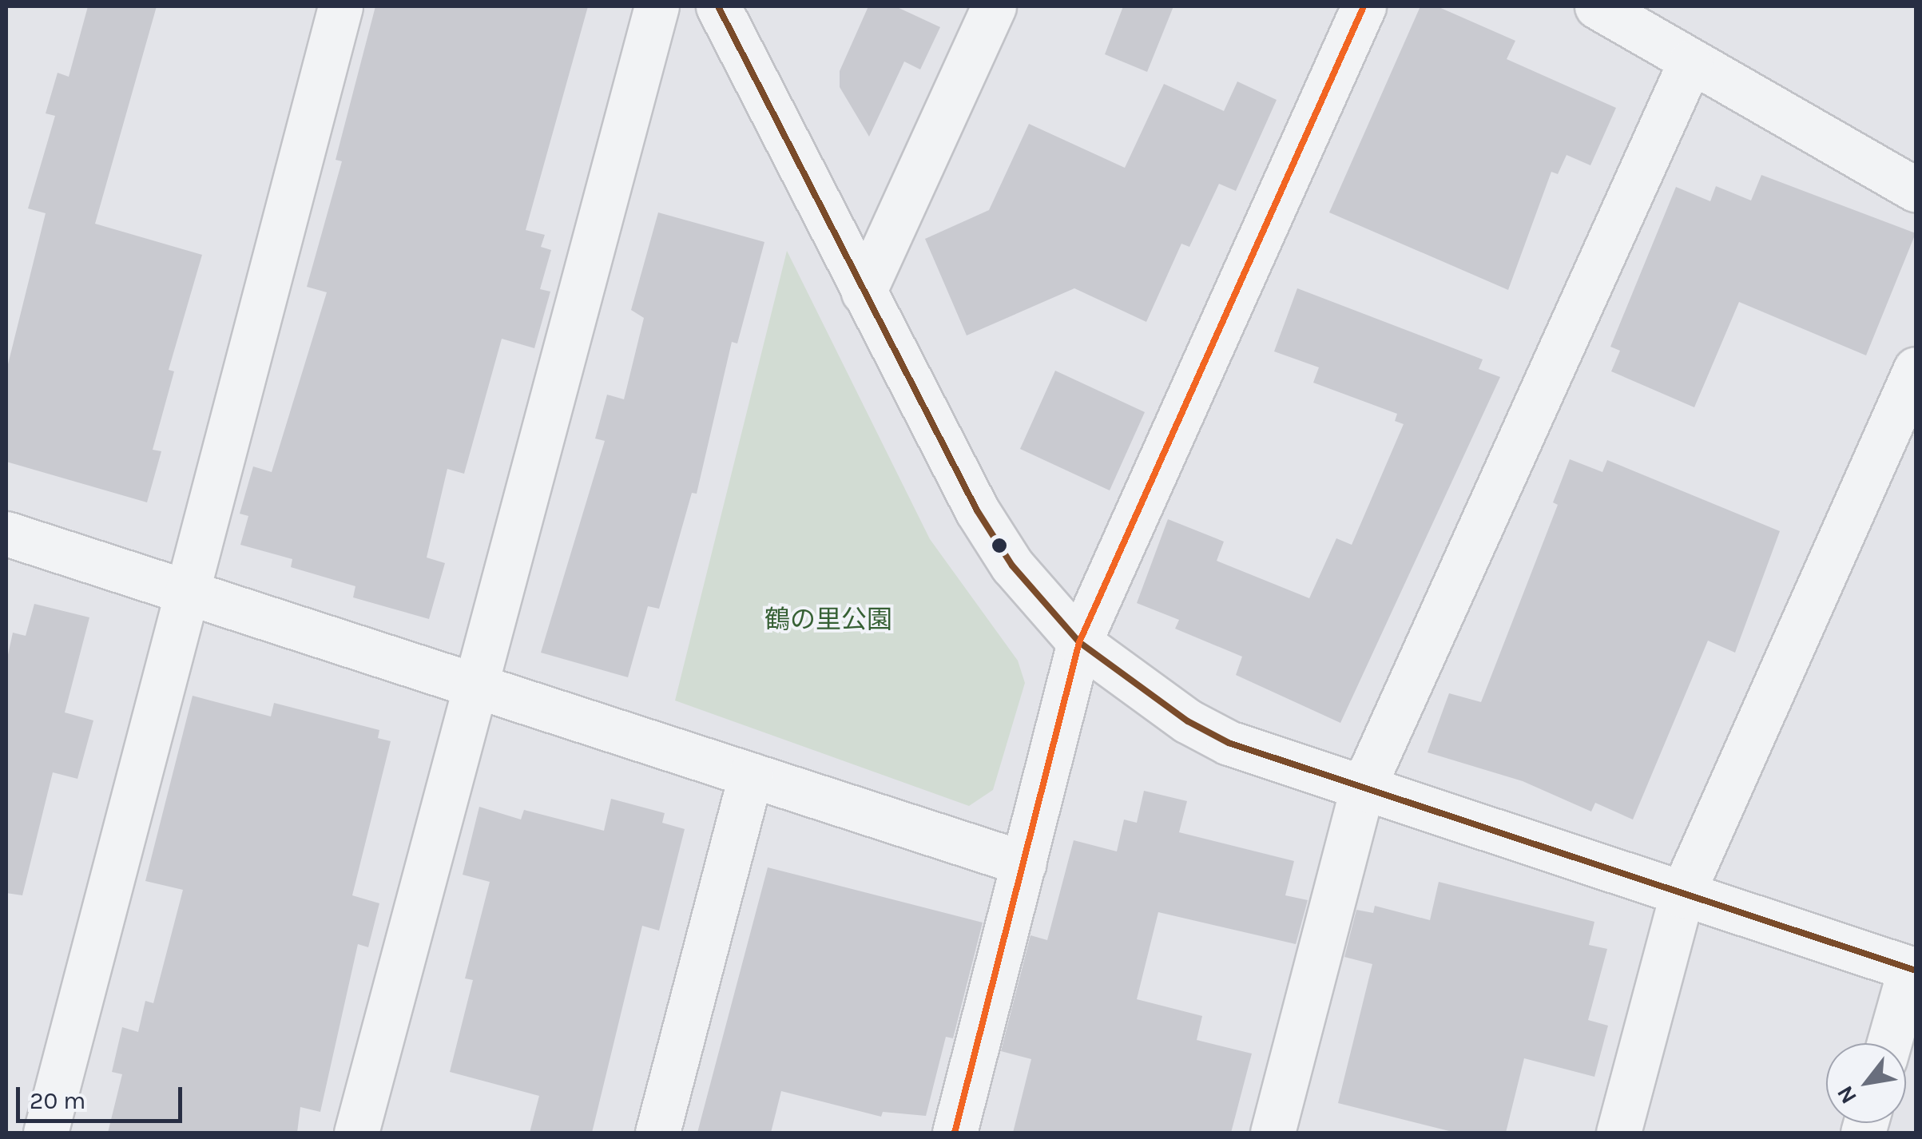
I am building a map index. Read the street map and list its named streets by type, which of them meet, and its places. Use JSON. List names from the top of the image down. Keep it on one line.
{"parks":["鶴の里公園"],"scale_bar":"20 m","north":"bottom left"}
